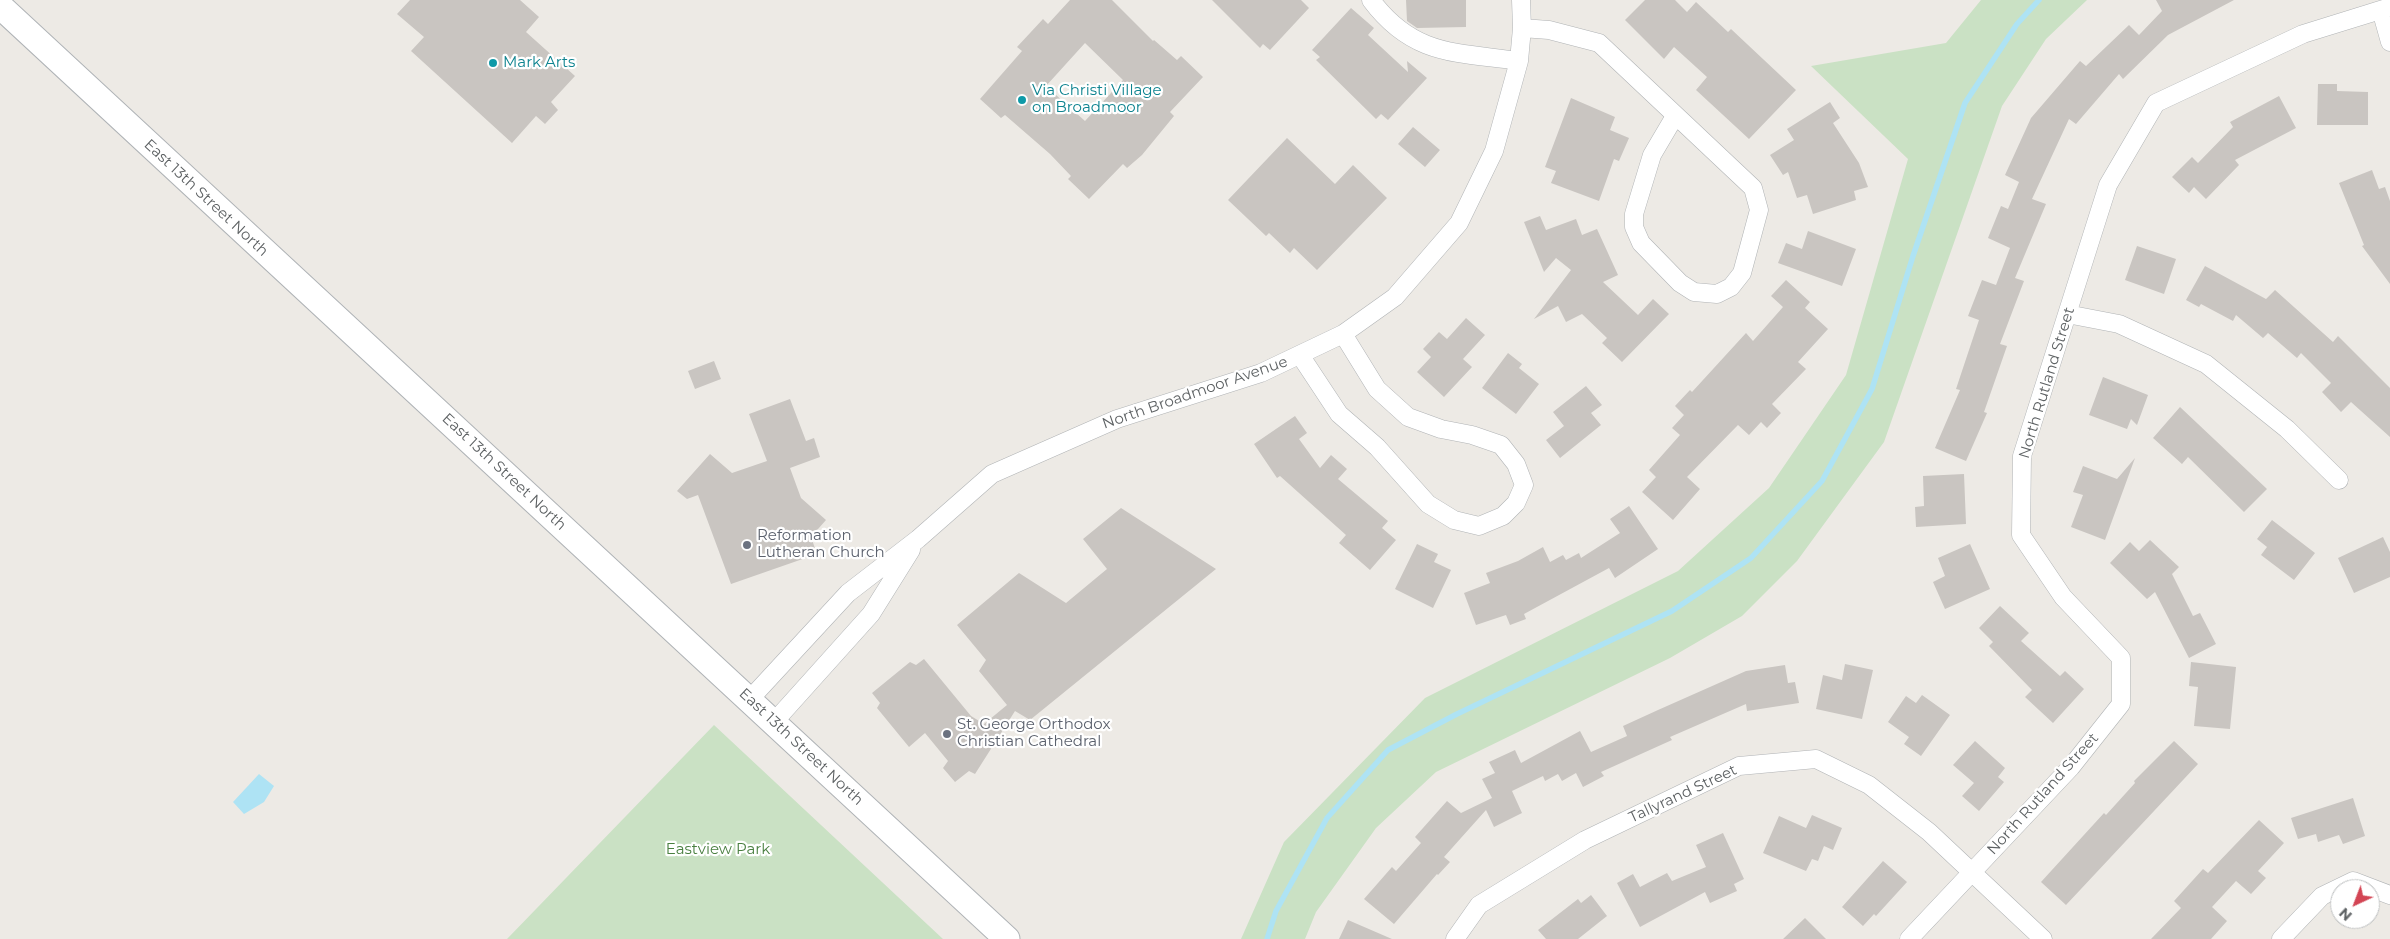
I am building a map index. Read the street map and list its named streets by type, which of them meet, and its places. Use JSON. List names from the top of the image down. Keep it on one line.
{"streets":{"main road":["East 13th Street North"],"street":["North Rutland Street","North Broadmoor Avenue","Tallyrand Street"]},"crossings":[["East 13th Street North","North Broadmoor Avenue"],["North Rutland Street","Tallyrand Street"]],"parks":["Eastview Park"],"places":["Mark Arts","Via Christi Village on Broadmoor","Reformation Lutheran Church","St. George Orthodox Christian Cathedral"],"north":"bottom left"}
